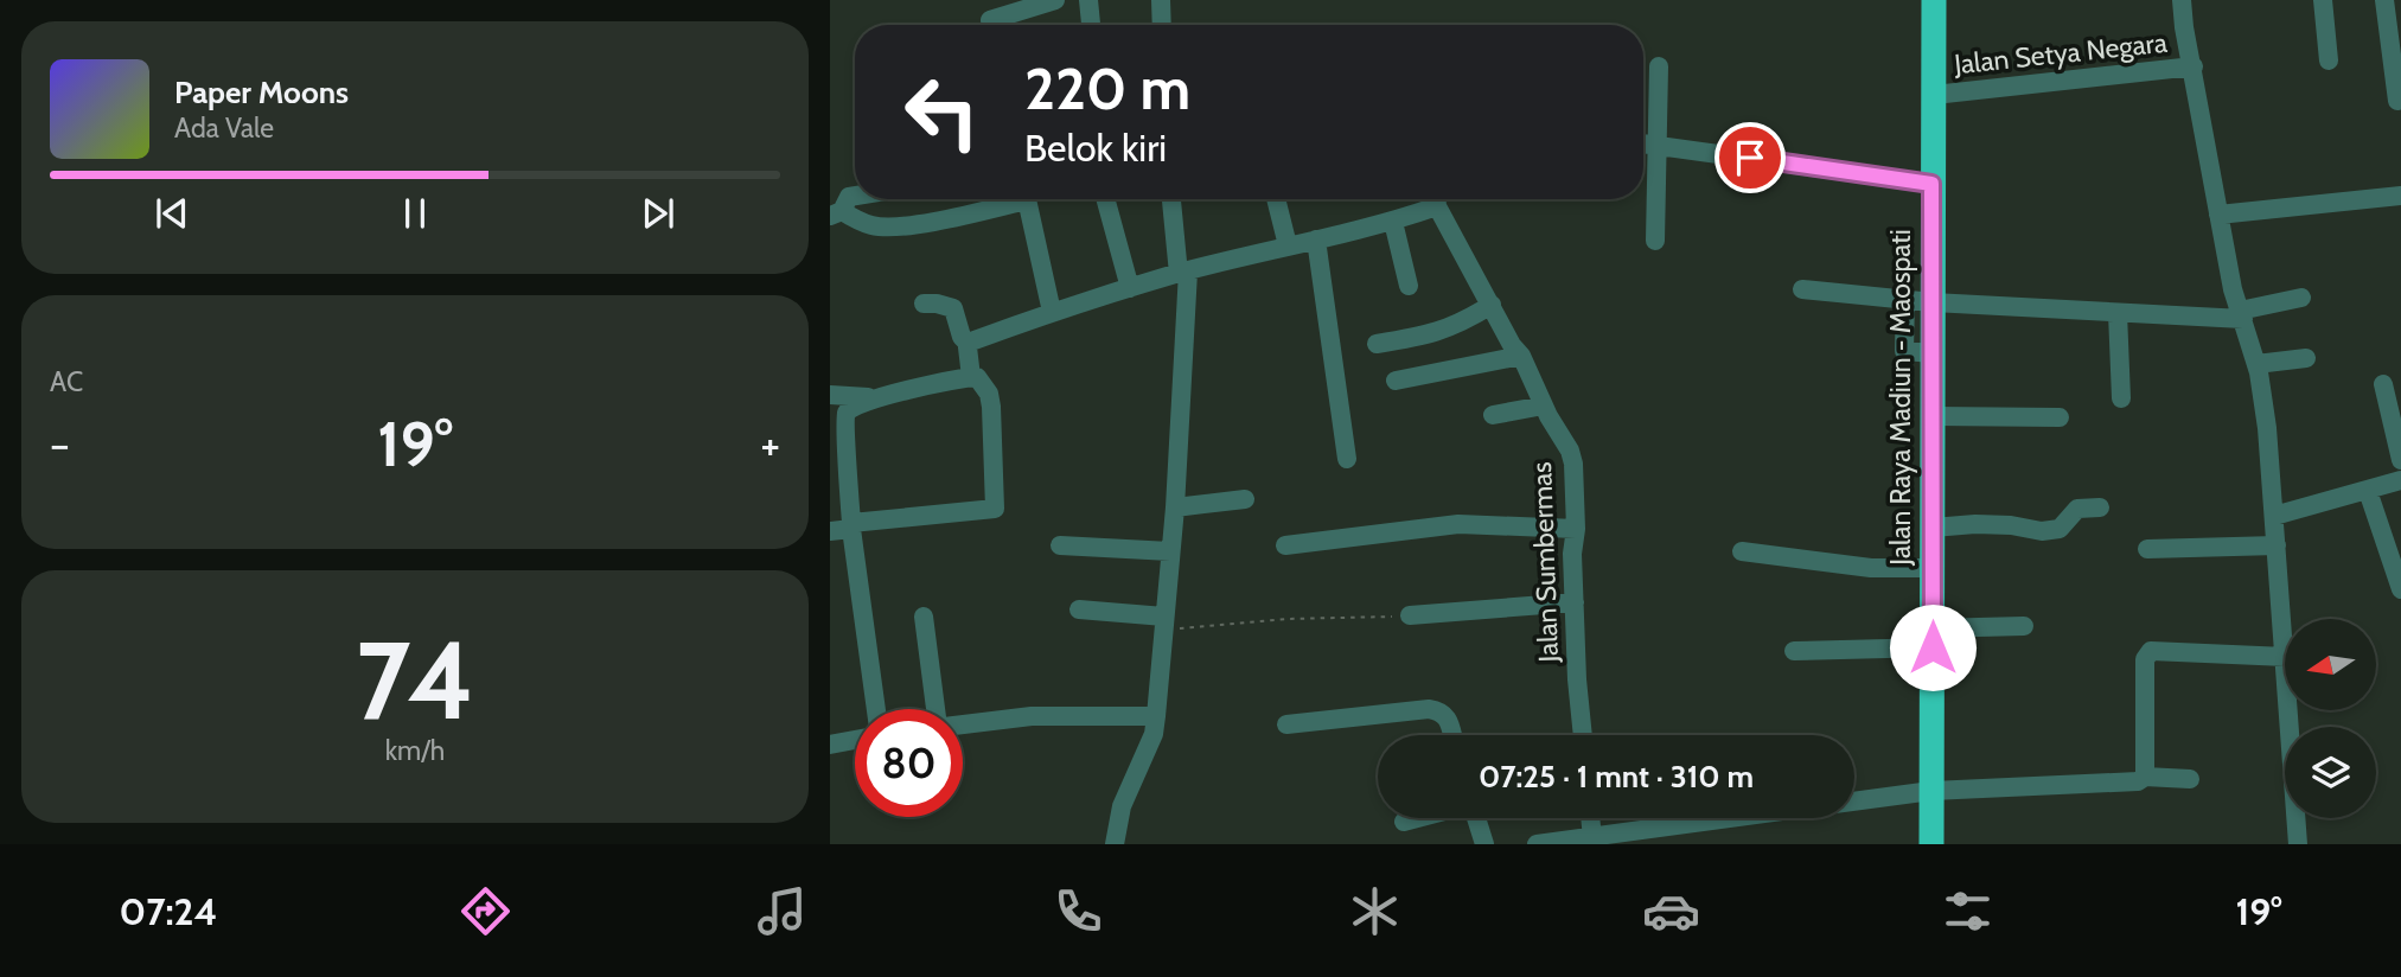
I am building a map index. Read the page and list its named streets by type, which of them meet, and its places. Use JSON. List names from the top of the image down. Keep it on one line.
{"streets":{"highway":["Jalan Raya Madiun - Maospati"],"street":["Jalan Setya Negara","Jalan Sumbermas"]},"crossings":[["Jalan Setya Negara","Jalan Raya Madiun - Maospati"]],"north":"left","page":{"turn":["220 m","Belok kiri"],"song":["Paper Moons","Ada Vale"],"tile":["AC",["74","km/h"]],"heat":["−","19°","+"],"limit":"80","trip":"07:25 · 1 mnt · 310 m","tabs":["07:24","19°"]}}
